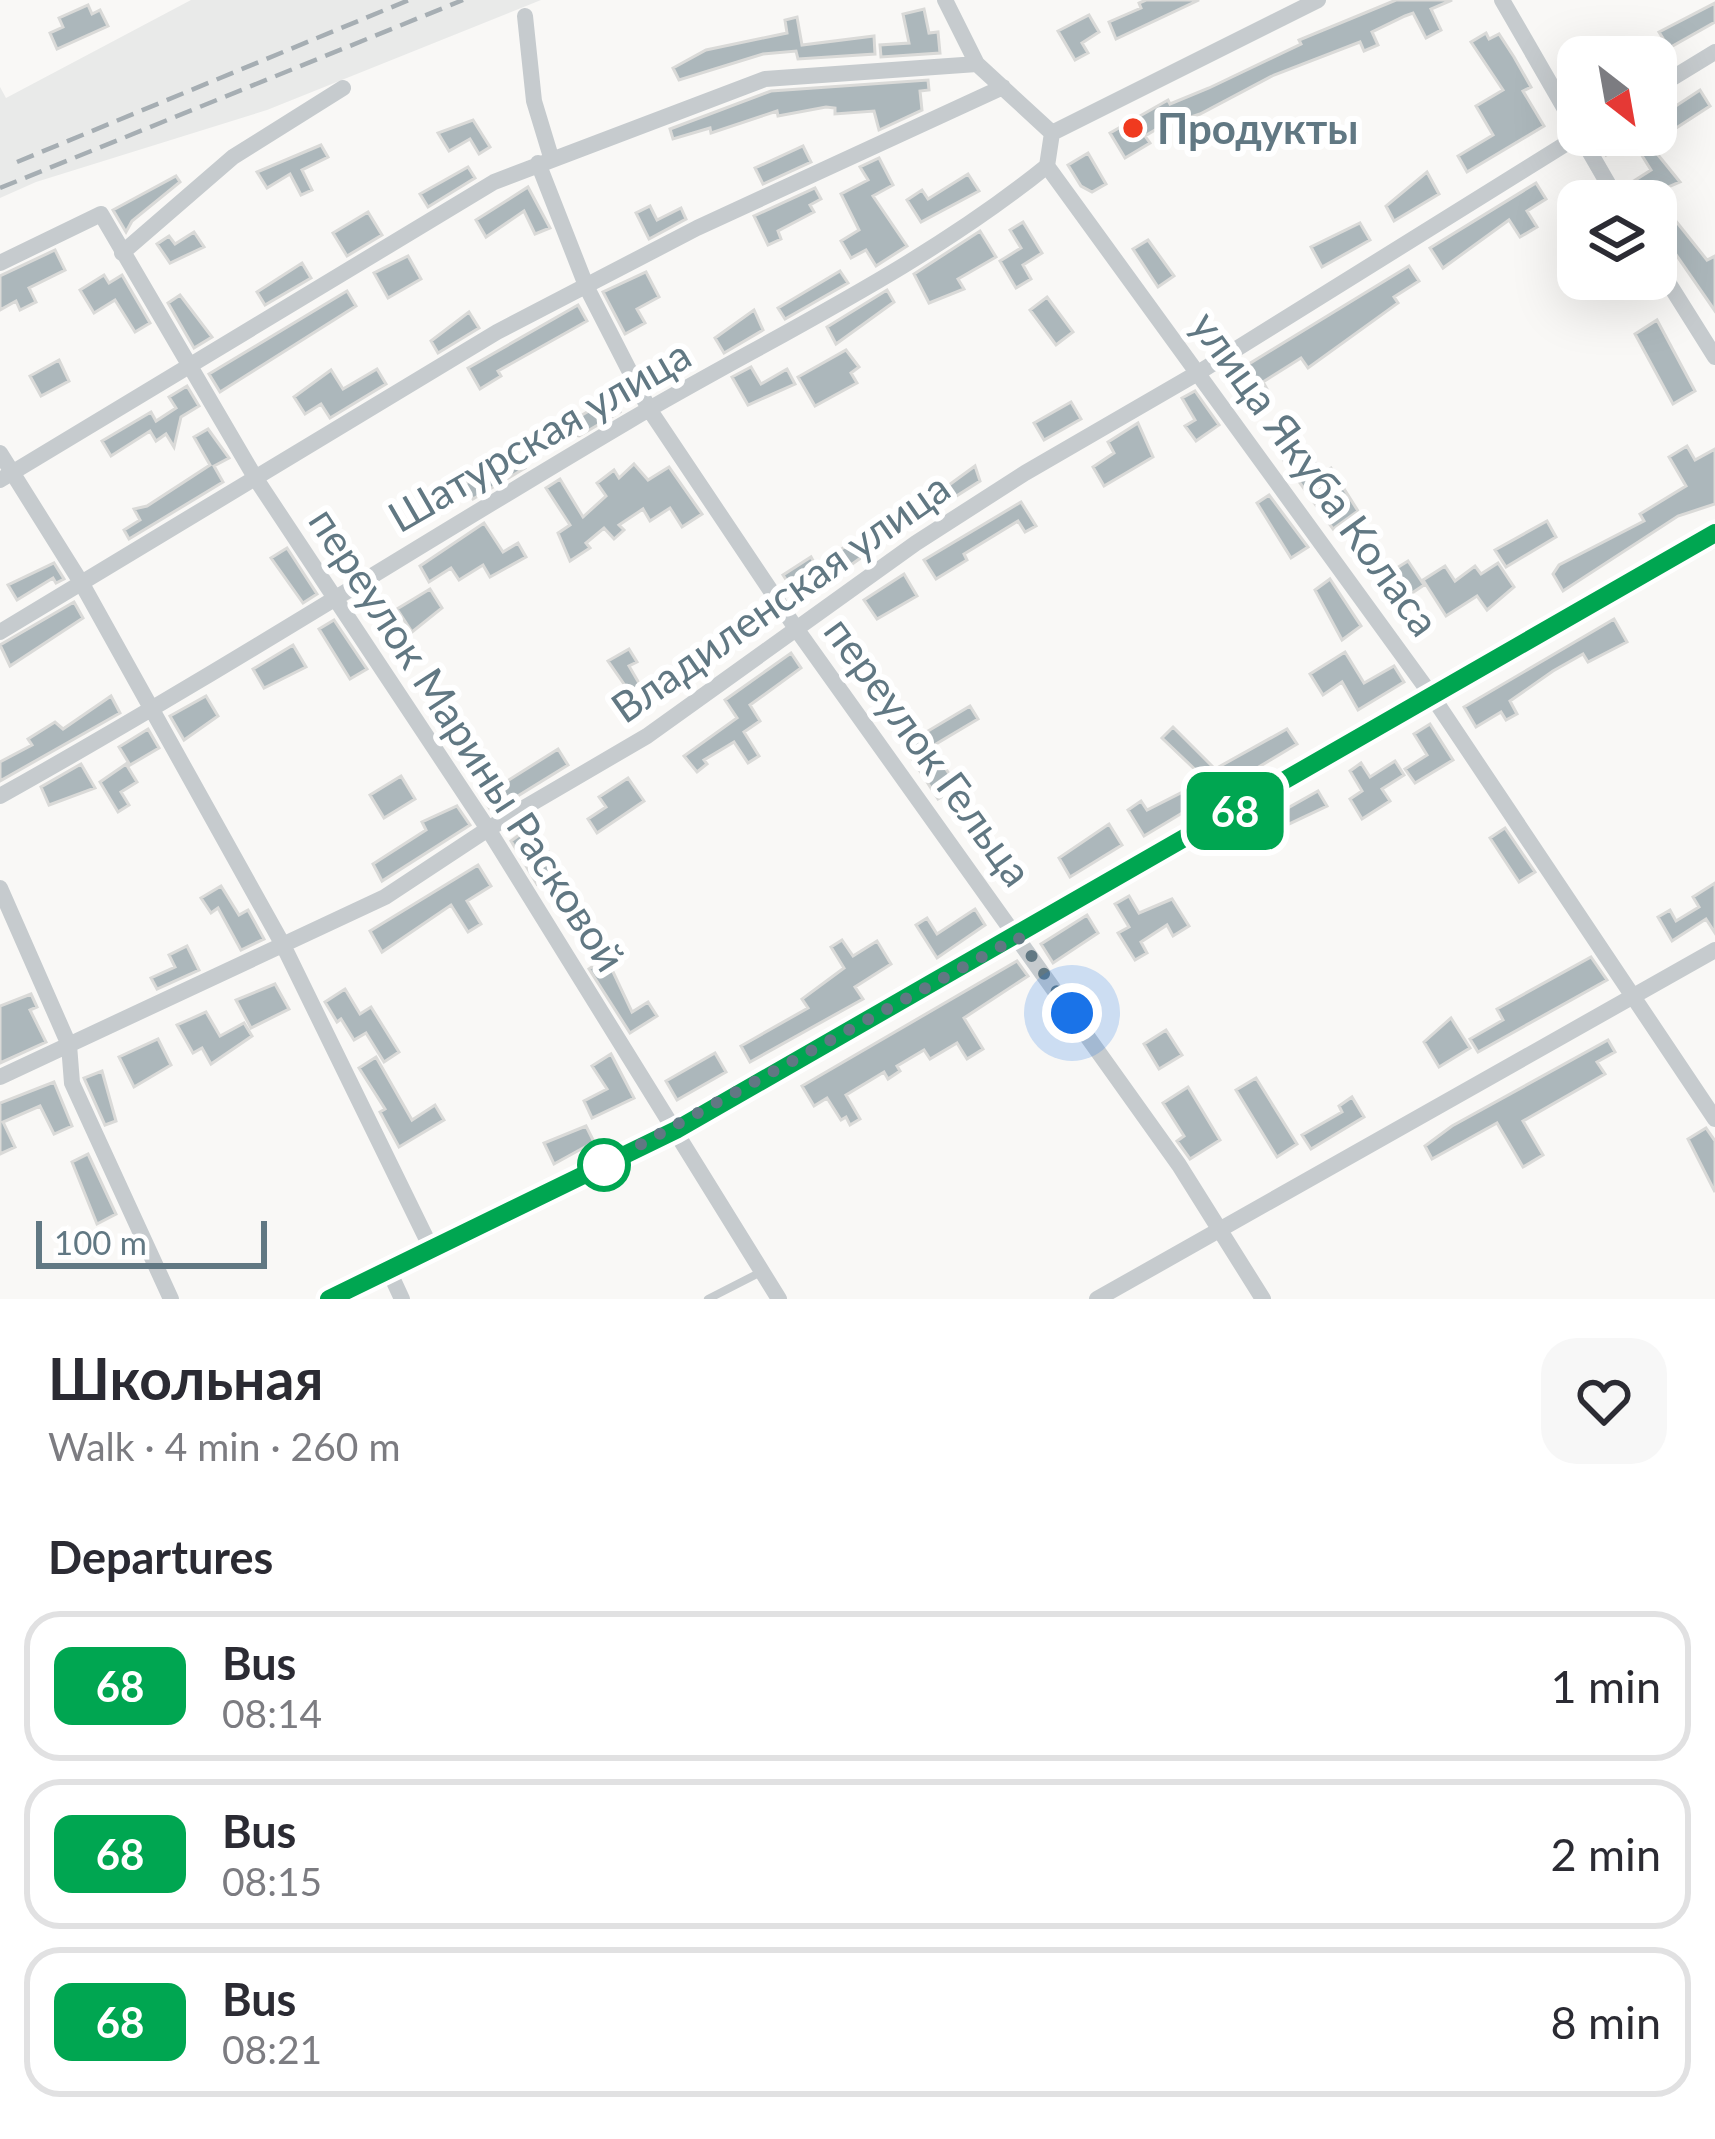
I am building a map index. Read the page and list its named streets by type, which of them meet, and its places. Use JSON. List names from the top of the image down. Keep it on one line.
{"streets":{"street":["Шатурская улица","улица Якуба Коласа","Владиленская улица","переулок Марины Расковой","переулок Гельца"]},"crossings":[["Шатурская улица","улица Якуба Коласа"],["Шатурская улица","переулок Марины Расковой"],["Шатурская улица","переулок Гельца"],["улица Якуба Коласа","Владиленская улица"],["Владиленская улица","переулок Марины Расковой"],["Владиленская улица","переулок Гельца"]],"places":["Продукты"],"lines":["bus line 68"],"scale_bar":"100 m","north":"bottom right","page":{"on_map":"68","scale":"100 m","heading":[["Школьная","Walk · 4 min · 260 m"],"Departures"],"list":[{"mark":"68","name":"Bus","note":"08:14","value":"1 min"},{"mark":"68","name":"Bus","note":"08:15","value":"2 min"},{"mark":"68","name":"Bus","note":"08:21","value":"8 min"}]}}
